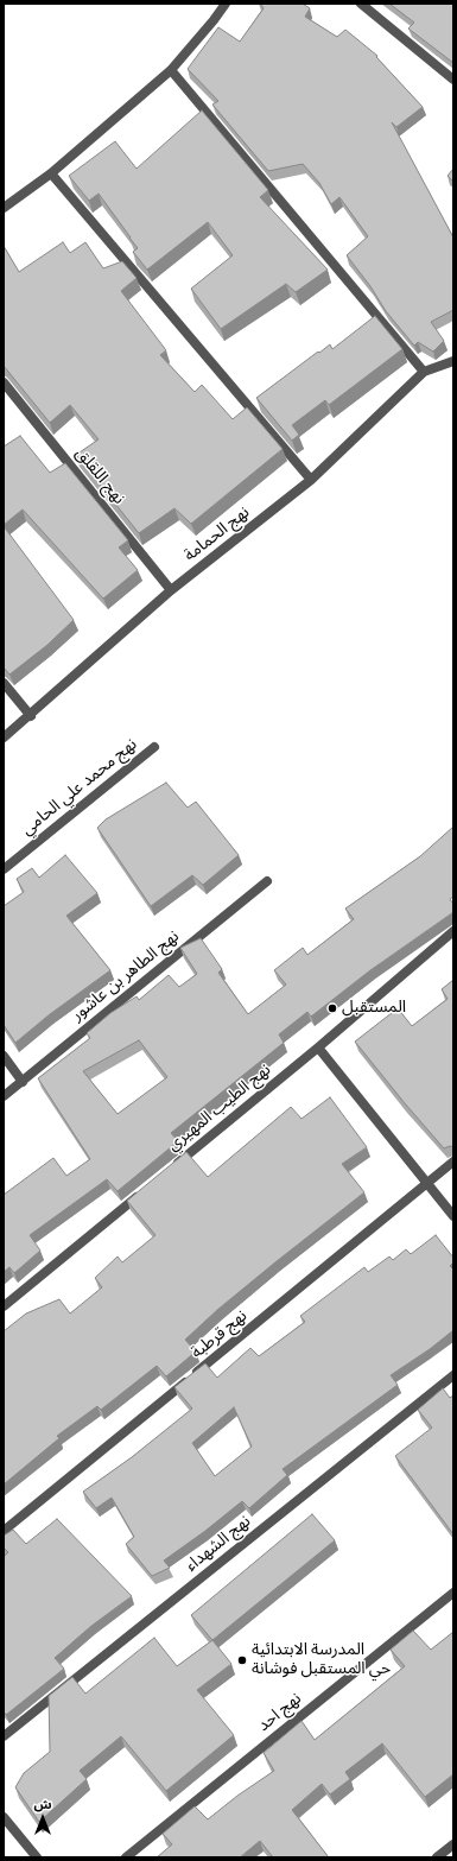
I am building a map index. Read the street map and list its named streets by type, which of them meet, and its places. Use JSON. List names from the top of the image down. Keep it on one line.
{"streets":{"street":["نهج اللقلق","نهج الحمامة","نهج محمد علي الحامي","نهج الطاهر بن عاشور","نهج الطيب المهيري","نهج قرطبة","نهج الشهداء","نهج احد"]},"crossings":[["نهج اللقلق","نهج الحمامة"]],"places":["المستقبل","المدرسة الابتدائية حي المستقبل فوشانة"],"north":"top"}
